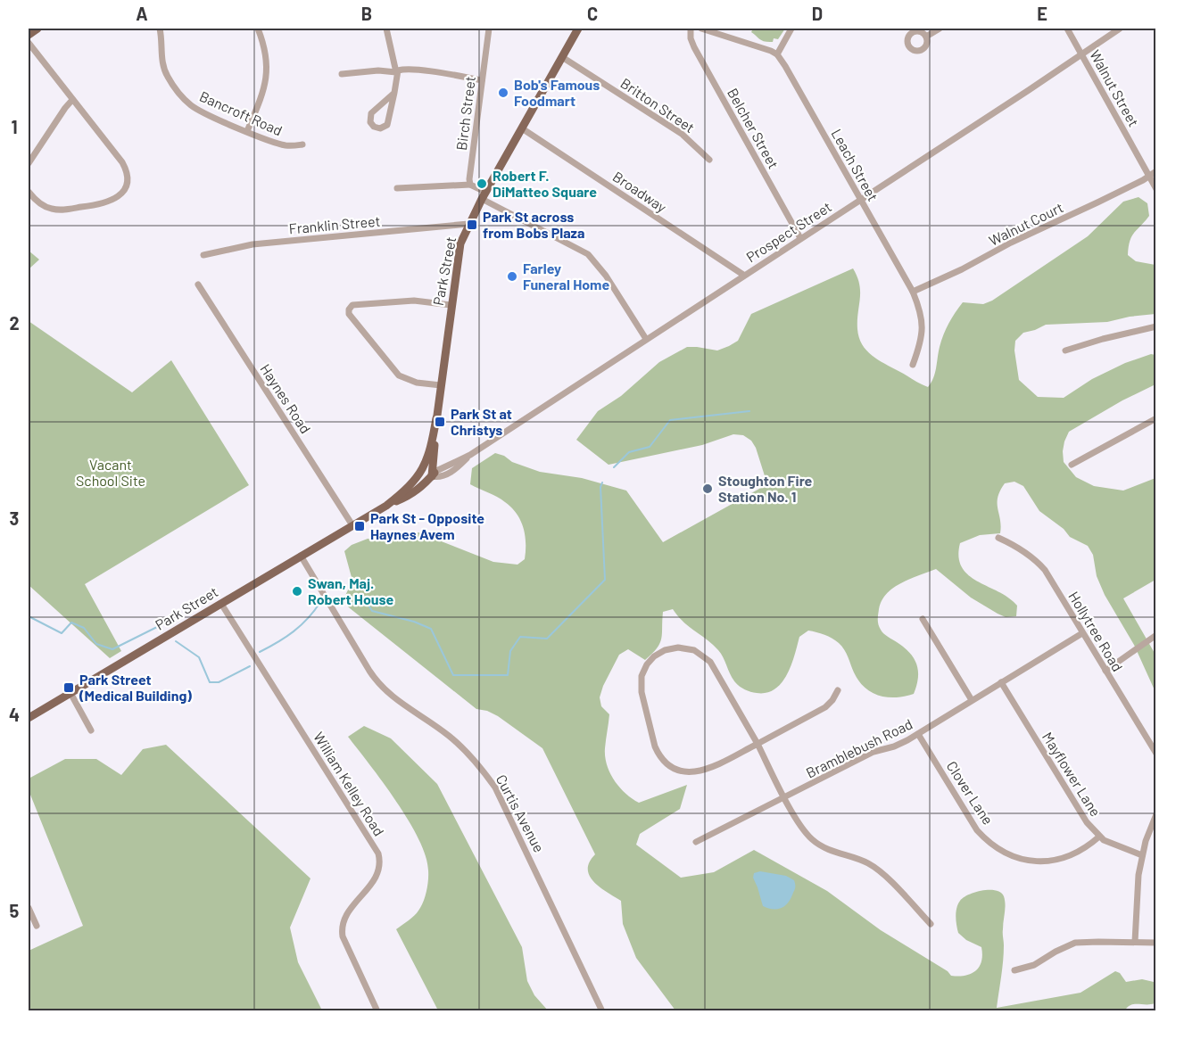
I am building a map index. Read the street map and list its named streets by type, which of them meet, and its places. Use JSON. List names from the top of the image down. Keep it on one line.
{"streets":{"main road":["Park Street"],"street":["Walnut Street","Britton Street","Bancroft Road","Birch Street","Belcher Street","Leach Street","Broadway","Walnut Court","Franklin Street","Prospect Street","Haynes Road","Hollytree Road","Bramblebush Road","Mayflower Lane","William Kelley Road","Clover Lane","Curtis Avenue"]},"crossings":[["Walnut Street","Walnut Court"],["Walnut Street","Prospect Street"],["Britton Street","Park Street"],["Belcher Street","Prospect Street"],["Leach Street","Walnut Court"],["Leach Street","Prospect Street"],["Broadway","Prospect Street"],["Broadway","Park Street"],["Franklin Street","Park Street"],["Prospect Street","Park Street"],["Park Street","Haynes Road"],["Park Street","William Kelley Road"],["Park Street","Curtis Avenue"],["Hollytree Road","Bramblebush Road"],["Bramblebush Road","Mayflower Lane"],["Bramblebush Road","Clover Lane"],["Mayflower Lane","Clover Lane"]],"parks":["Vacant School Site"],"places":{"other":["Bob's Famous Foodmart","Robert F. DiMatteo Square","Farley Funeral Home","Stoughton Fire Station No. 1","Swan, Maj. Robert House"],"transit":["Park St across from Bobs Plaza","Park St at Christys","Park St - Opposite Haynes Avem","Park Street (Medical Building)"]},"grid":{"columns":["A","B","C","D","E"],"rows":["1","2","3","4","5"]}}
